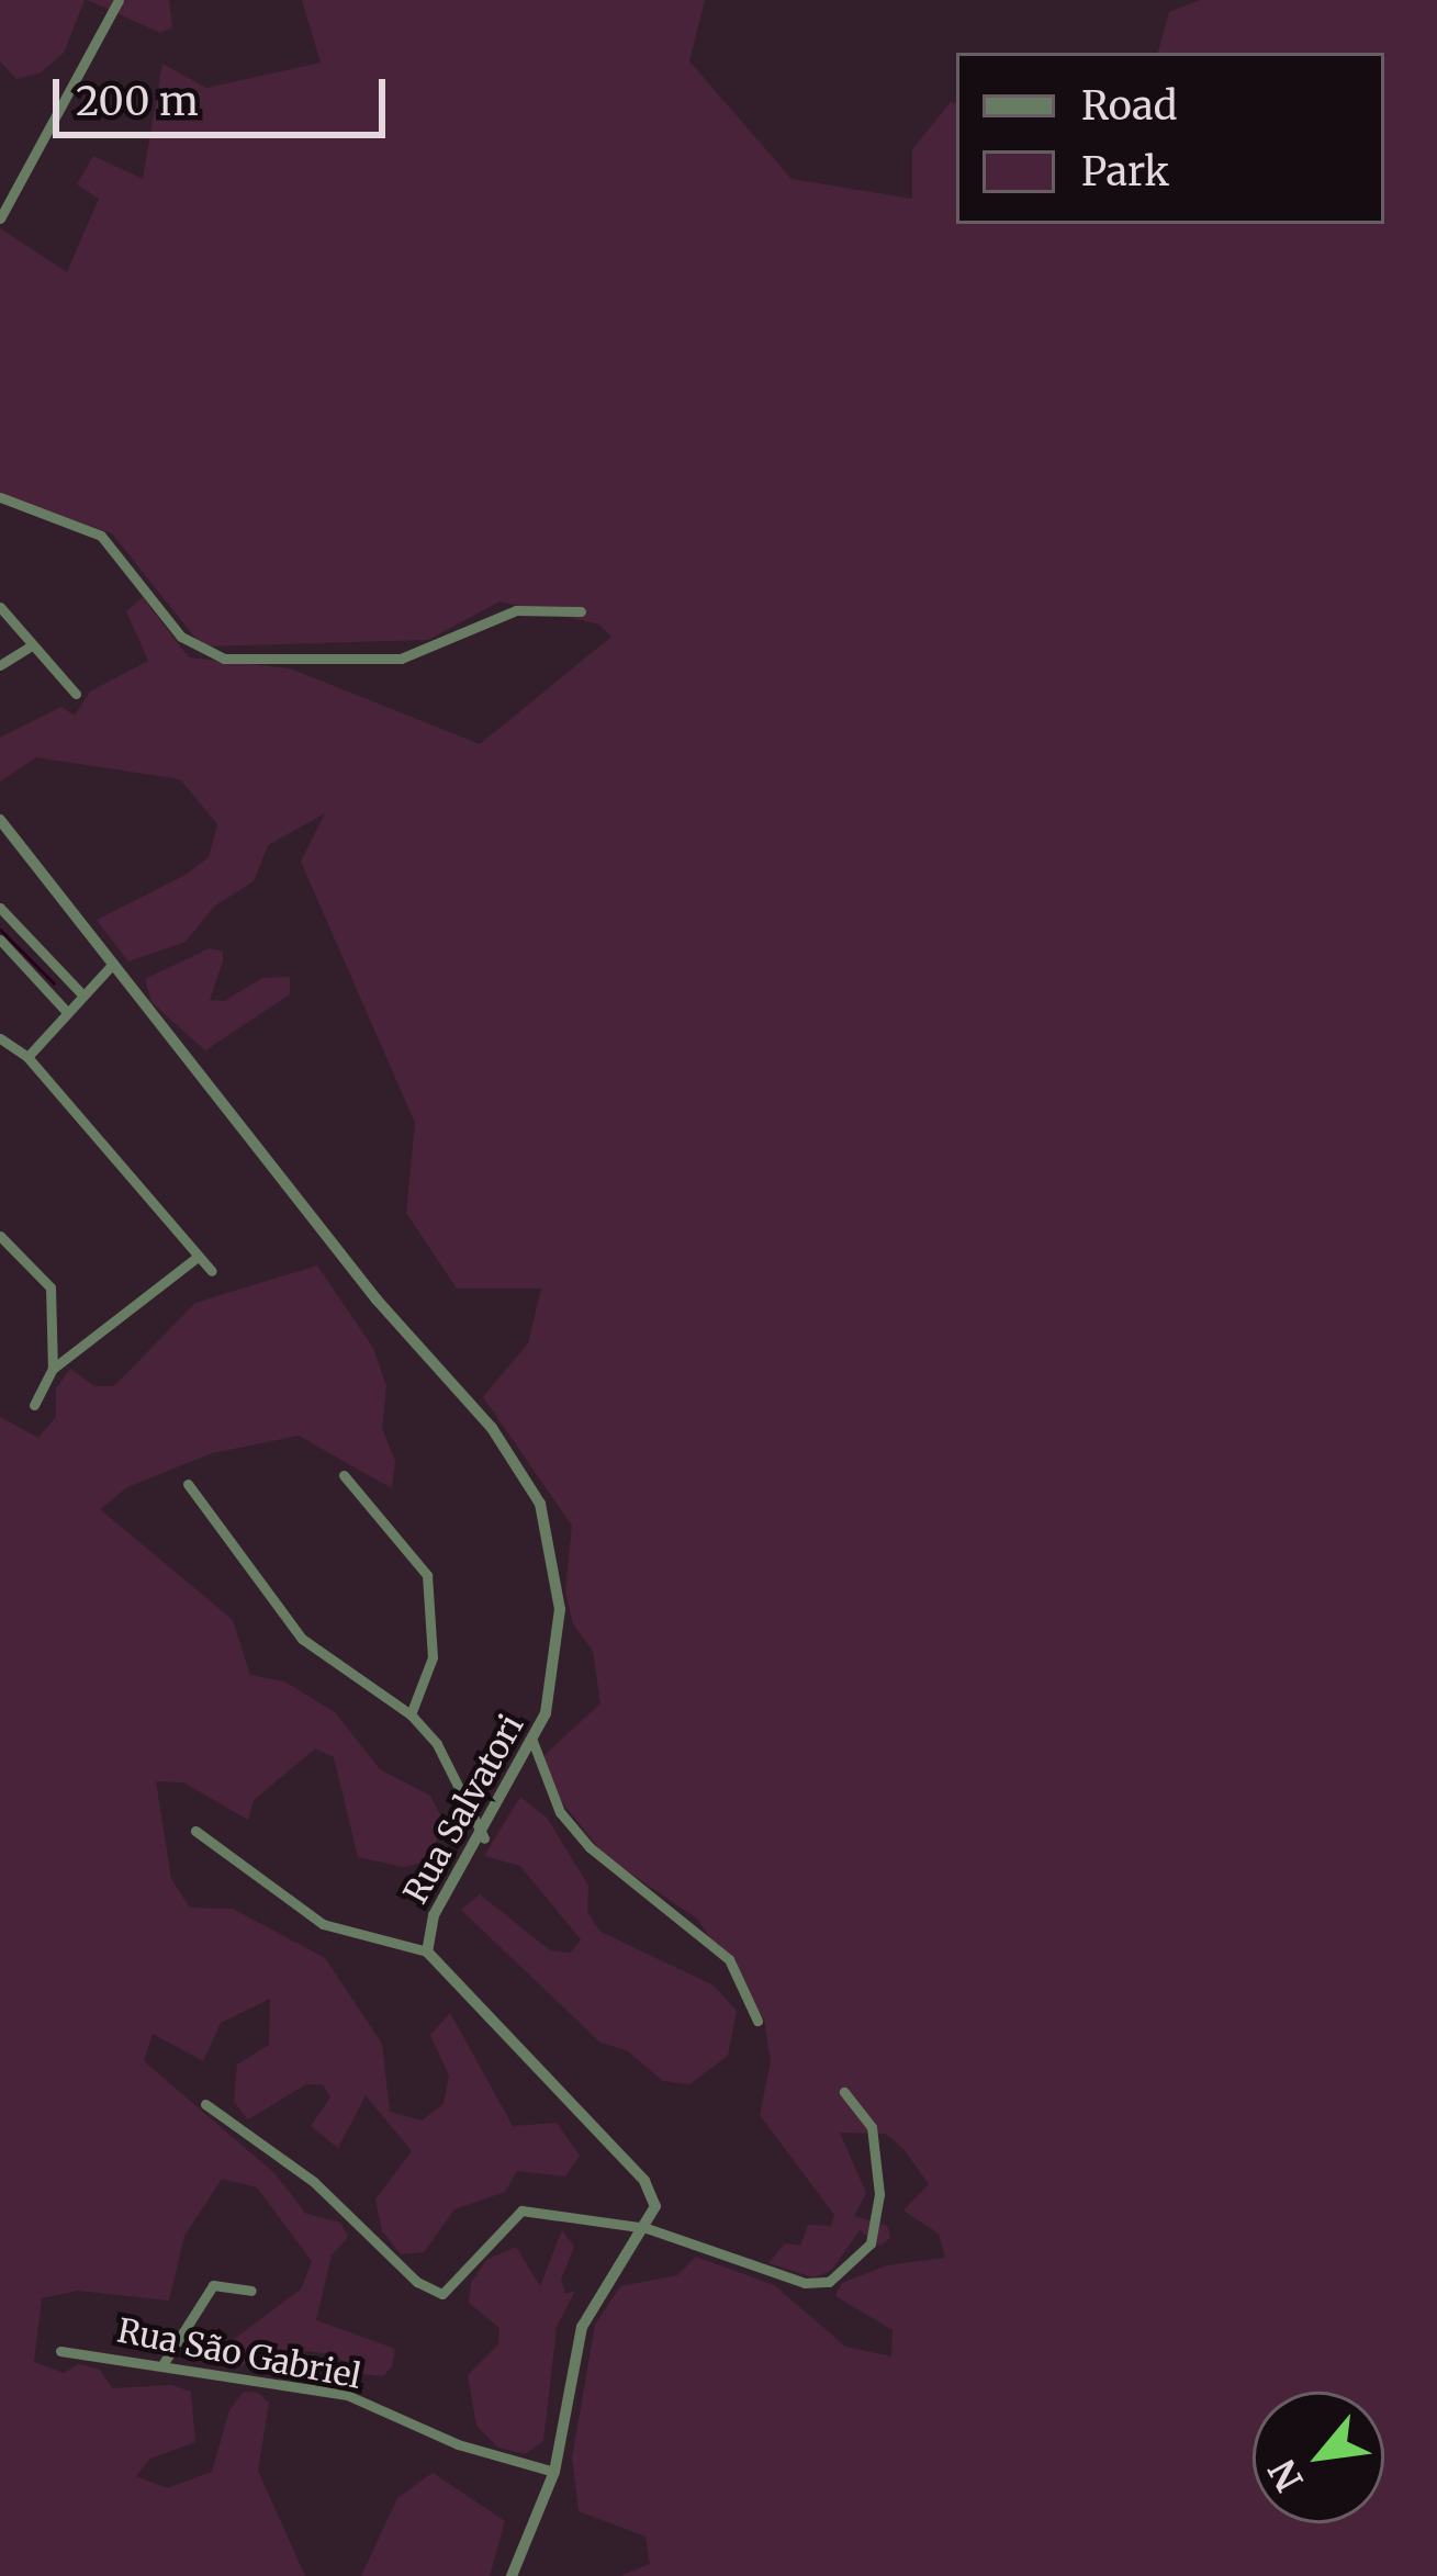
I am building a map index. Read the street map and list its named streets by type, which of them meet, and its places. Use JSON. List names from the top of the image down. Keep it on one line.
{"streets":{"street":["Rua Salvatori","Rua São Gabriel"]},"legend":["Road","Park"],"scale_bar":"200 m","north":"bottom left"}
